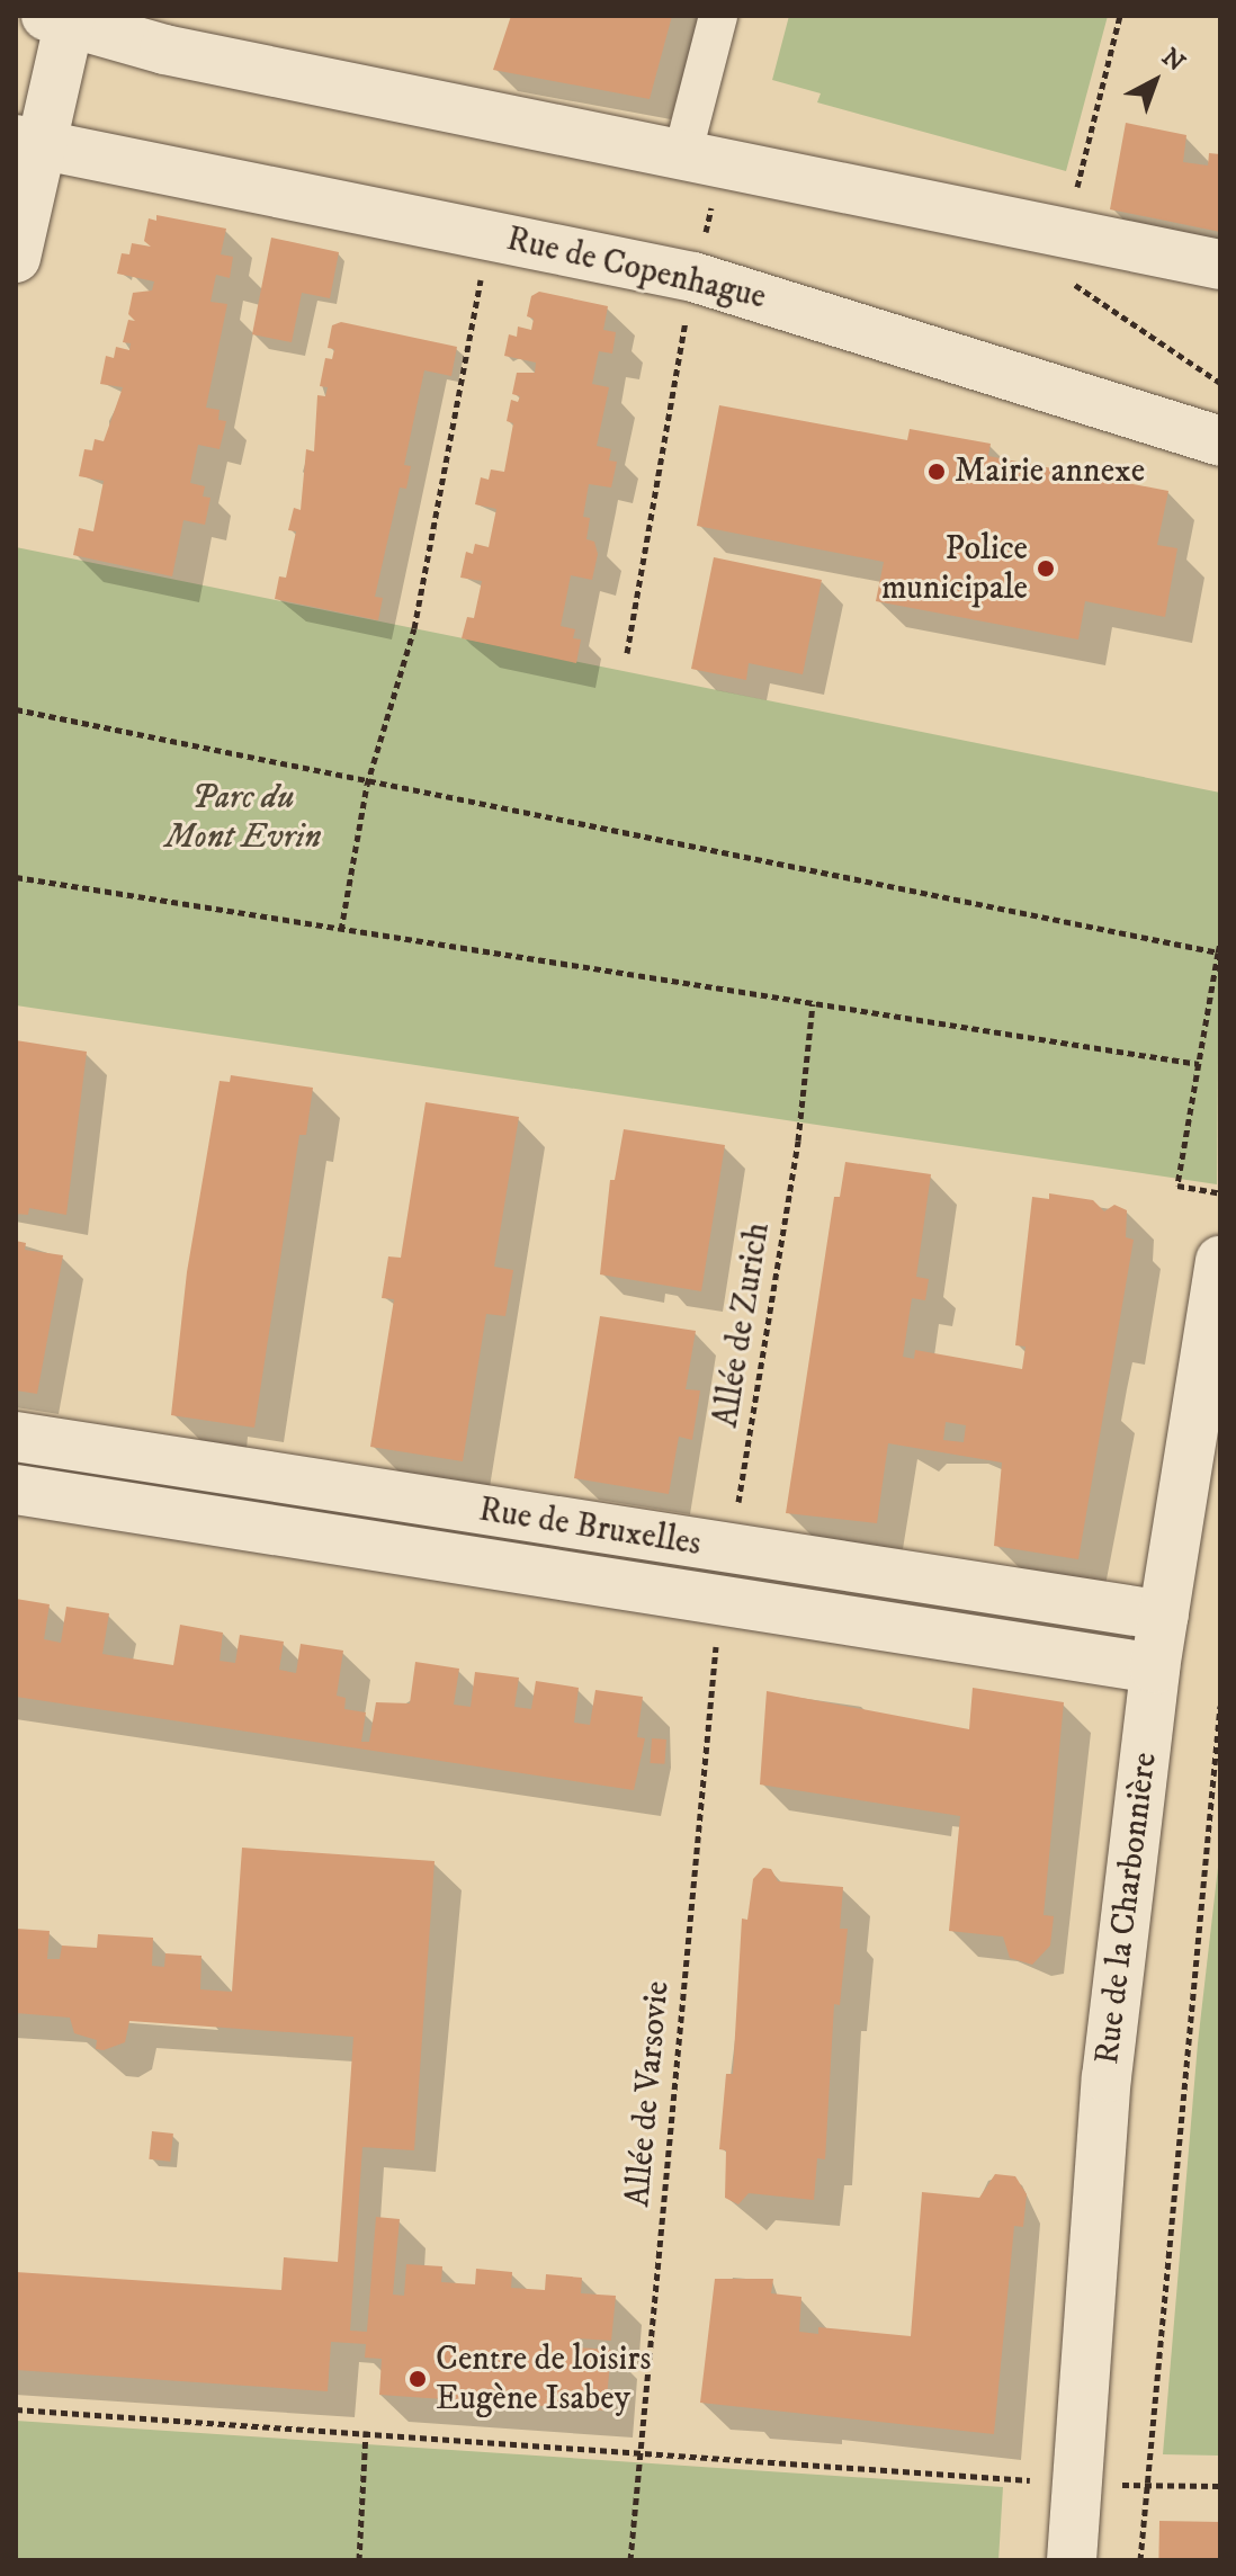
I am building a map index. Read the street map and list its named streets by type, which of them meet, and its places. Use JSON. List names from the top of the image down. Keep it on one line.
{"streets":{"street":["Rue de Copenhague","Rue de Bruxelles","Rue de la Charbonnière"],"path":["Allée de Zurich","Allée de Varsovie"]},"crossings":[["Rue de Bruxelles","Rue de la Charbonnière"]],"parks":["Parc du Mont Evrin"],"places":["Mairie annexe","Police municipale","Centre de loisirs Eugène Isabey"],"north":"top right"}
